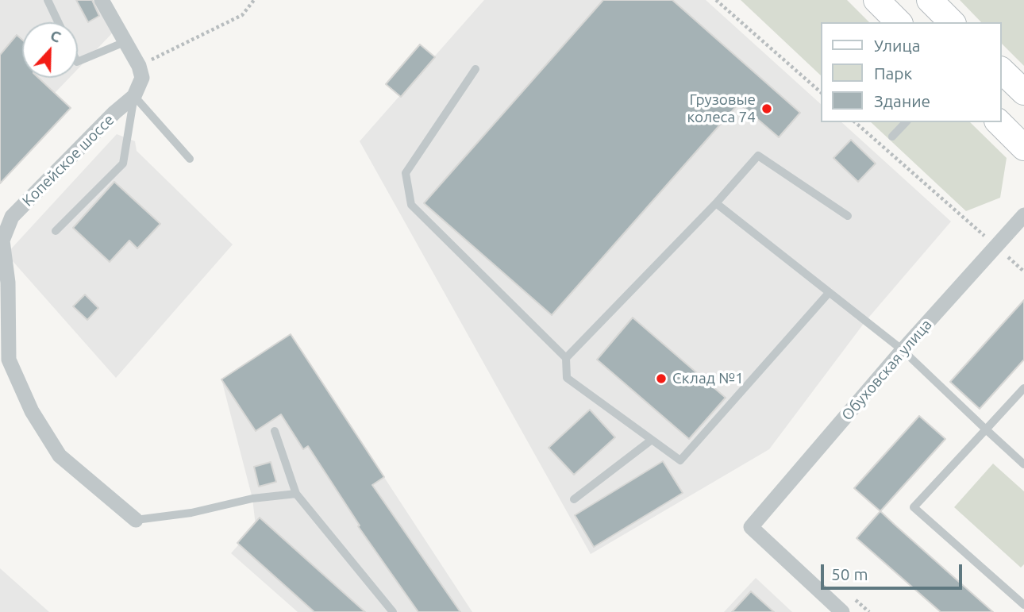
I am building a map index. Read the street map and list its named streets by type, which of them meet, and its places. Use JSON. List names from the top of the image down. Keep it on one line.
{"streets":{"street":["Копейское шоссе","Обуховская улица"]},"places":["Грузовые колеса 74","Склад №1"],"legend":["Улица","Парк","Здание"],"scale_bar":"50 m","north":"top"}
